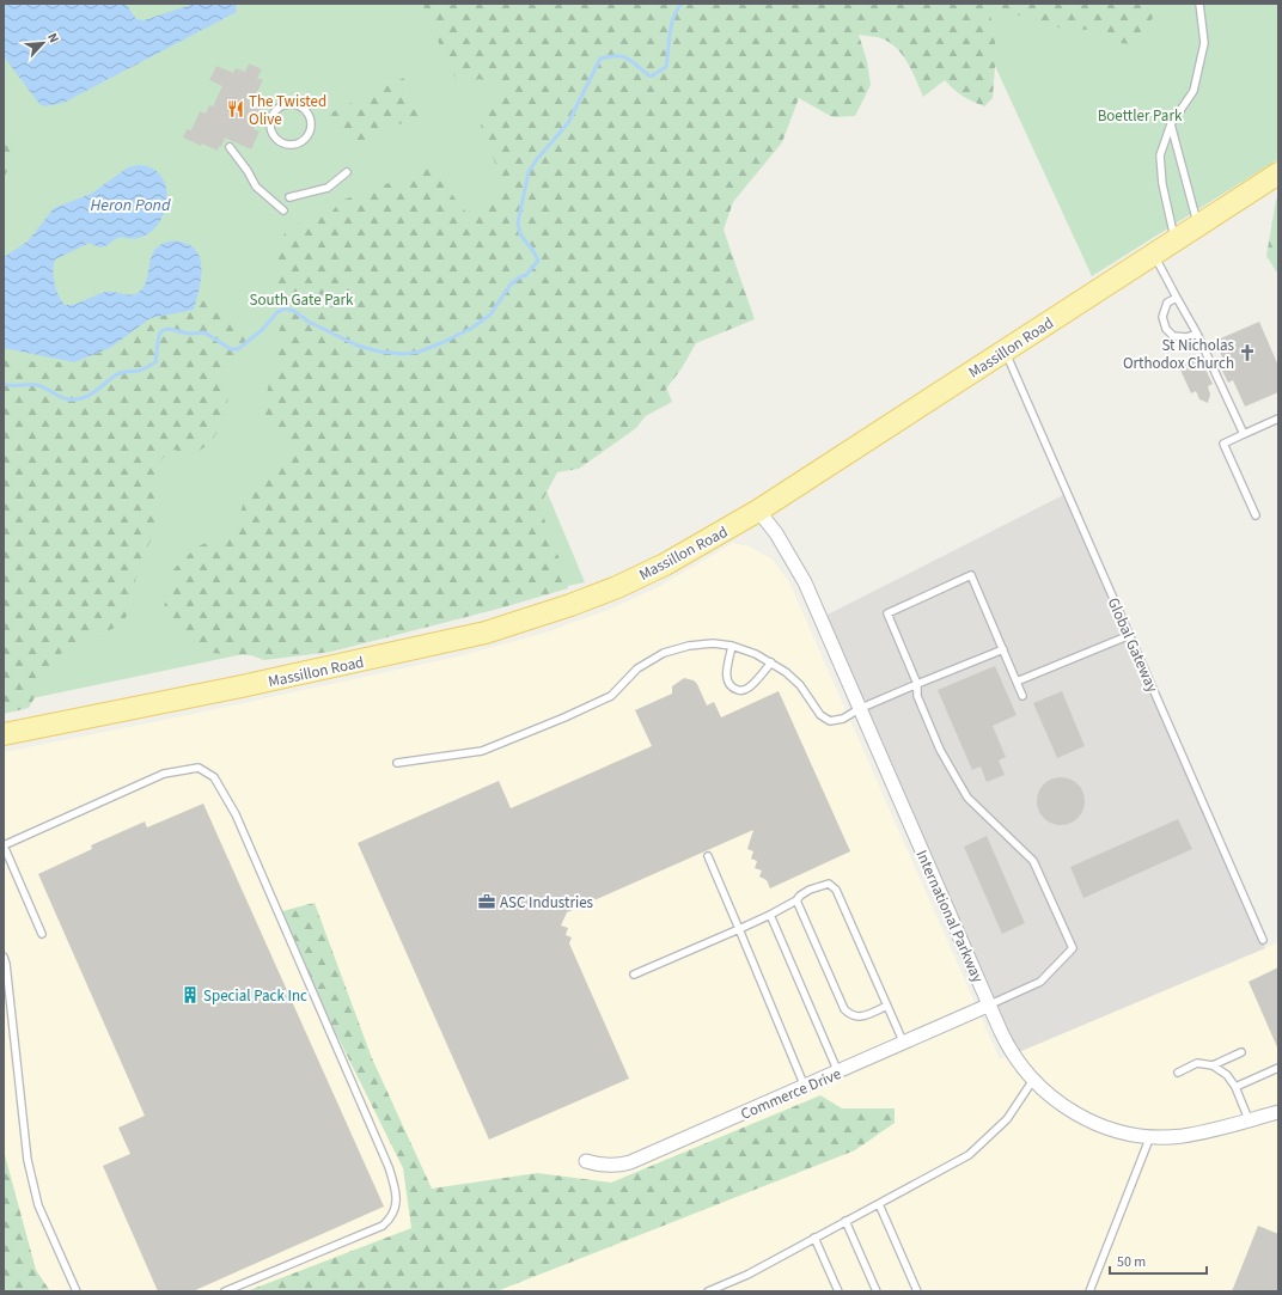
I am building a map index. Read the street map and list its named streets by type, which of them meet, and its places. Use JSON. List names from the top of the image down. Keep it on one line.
{"streets":{"main road":["Massillon Road"],"street":["International Parkway","Commerce Drive"],"lane":["Global Gateway"]},"crossings":[["Massillon Road","Global Gateway"],["Massillon Road","International Parkway"],["International Parkway","Commerce Drive"]],"water":["Heron Pond"],"parks":["Boettler Park","South Gate Park"],"places":{"restaurant":["The Twisted Olive"],"church":["St Nicholas Orthodox Church"],"office":["ASC Industries"],"building":["Special Pack Inc"]},"scale_bar":"50 m","north":"top right"}
